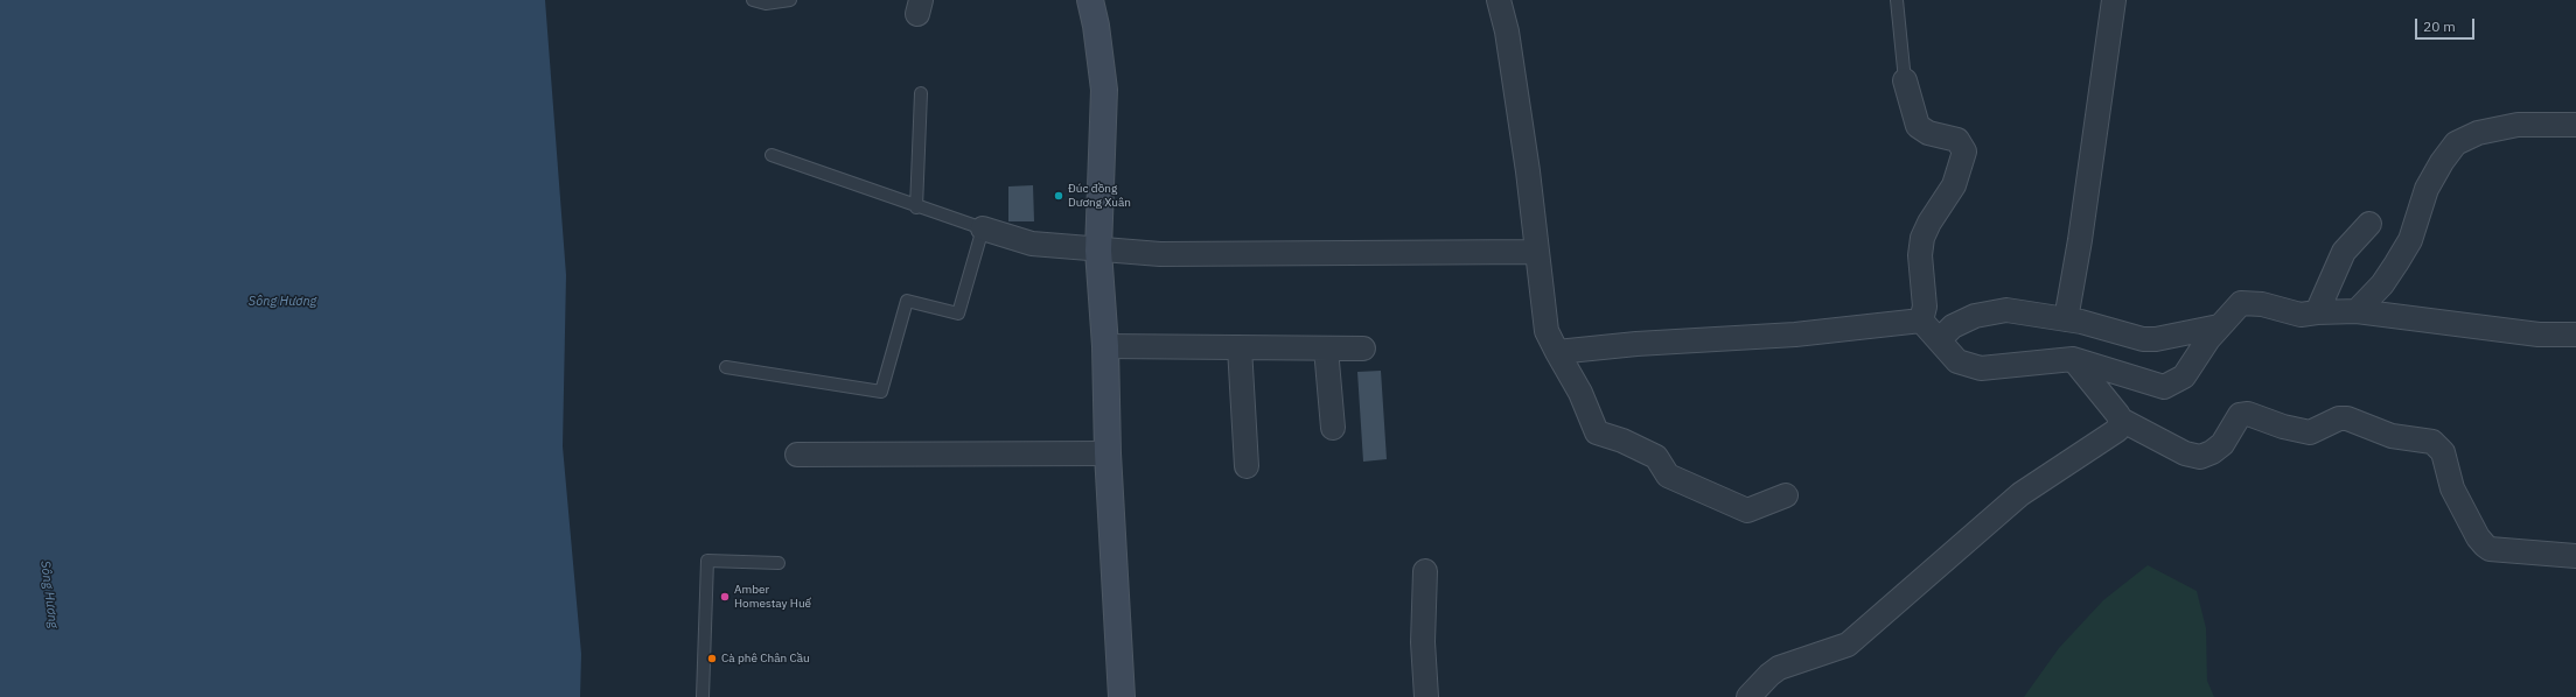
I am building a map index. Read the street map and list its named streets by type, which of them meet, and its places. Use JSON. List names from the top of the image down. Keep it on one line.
{"water":["Sông Hương"],"places":["Đúc đồng Dương Xuân","Amber Homestay Huế","Cà phê Chân Cầu"],"scale_bar":"20 m"}
